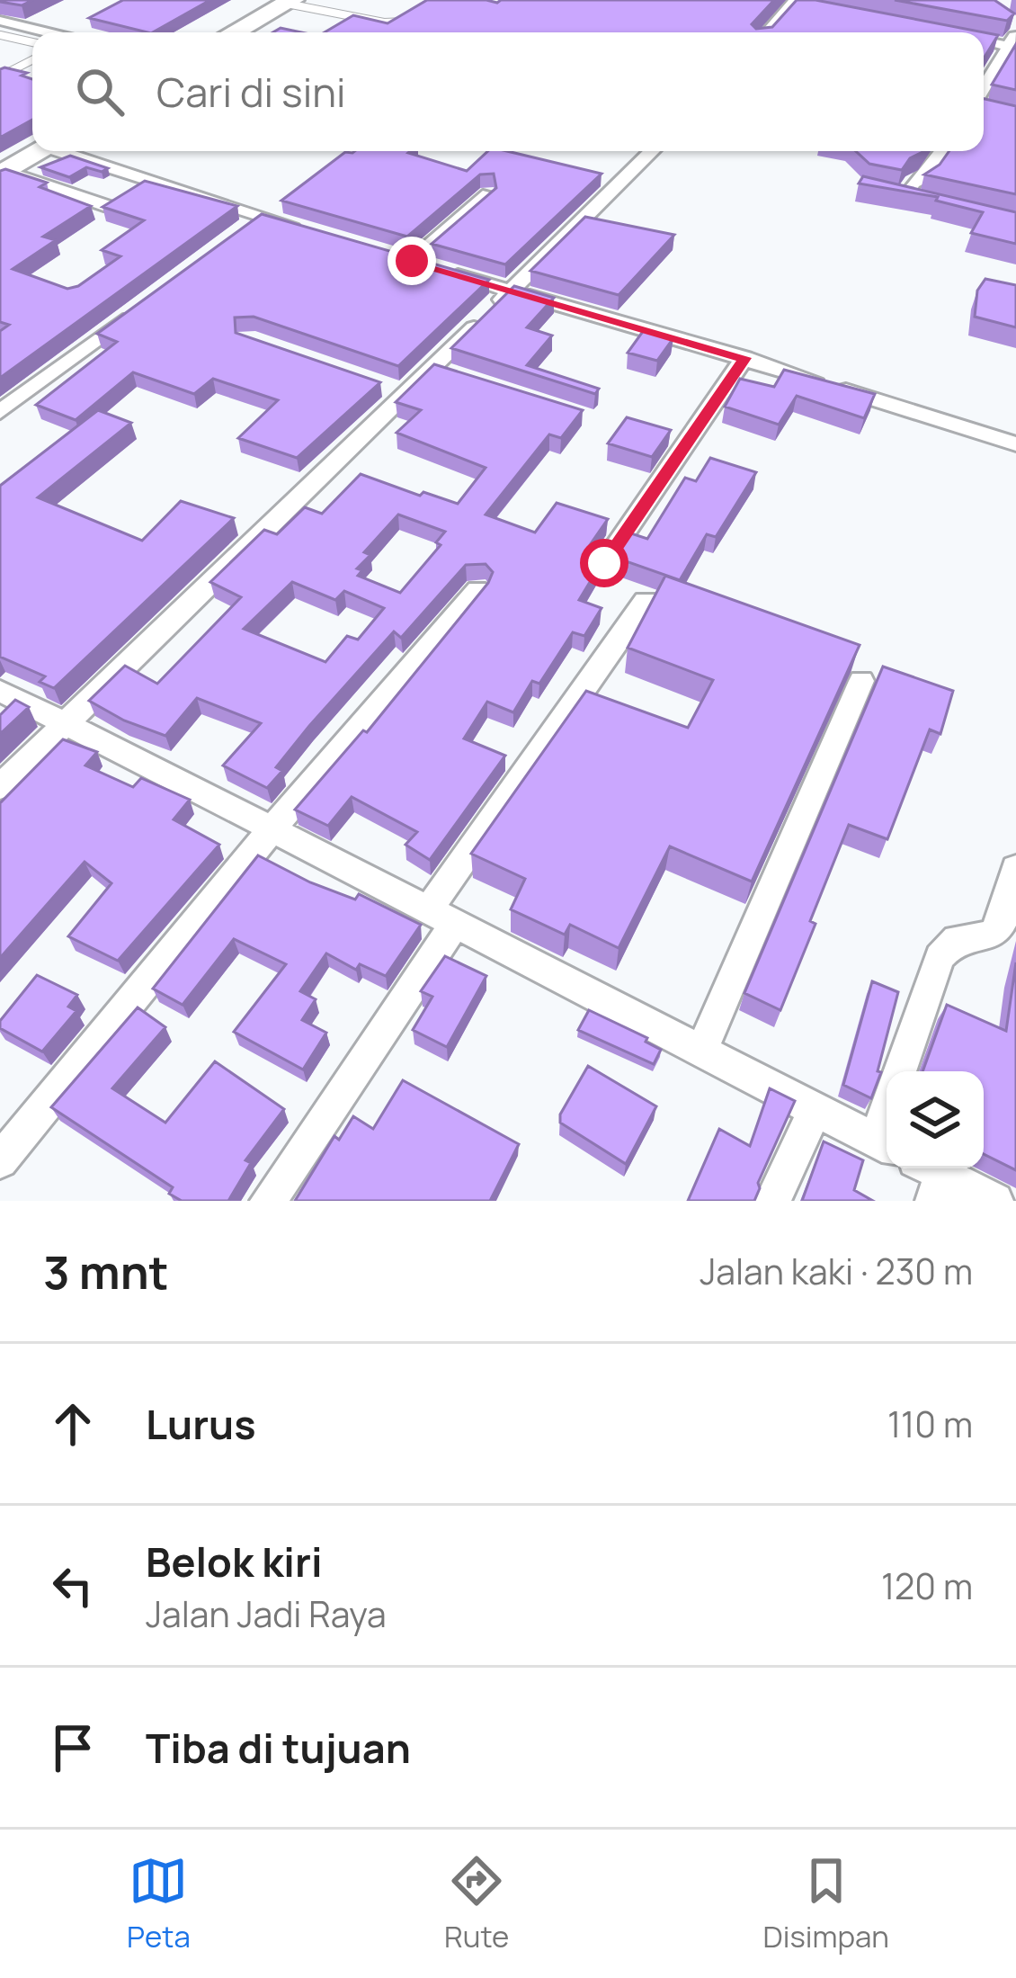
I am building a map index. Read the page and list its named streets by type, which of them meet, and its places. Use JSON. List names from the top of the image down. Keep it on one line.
{"page":{"search":"Cari di sini","heading":["3 mnt","Jalan kaki · 230 m"],"list":[["Lurus","110 m"],["Belok kiri","Jalan Jadi Raya","120 m"],"Tiba di tujuan"],"nav":["Peta","Rute","Disimpan"]}}
